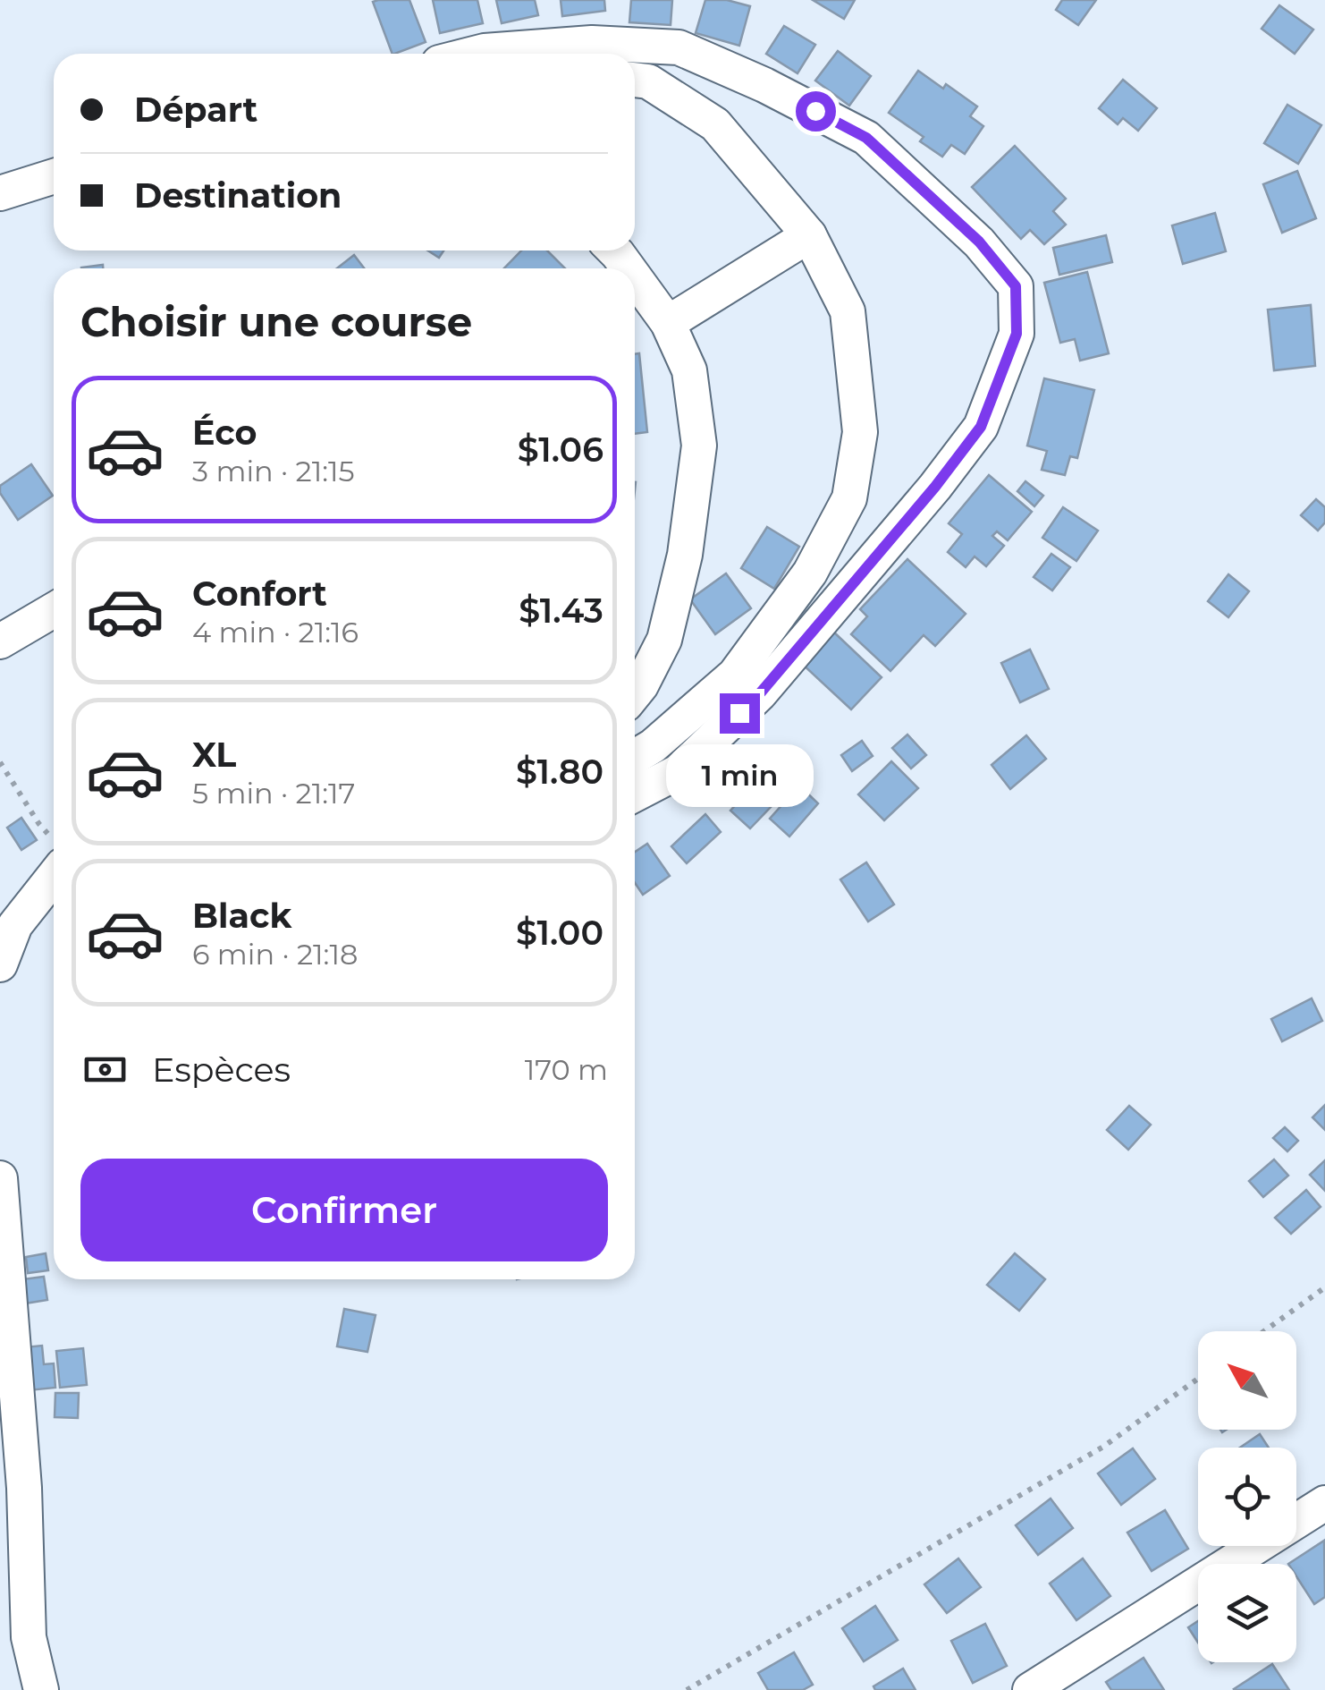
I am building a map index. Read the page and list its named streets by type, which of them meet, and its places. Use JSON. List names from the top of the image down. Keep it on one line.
{"north":"top left","page":{"banner":["Départ","Destination"],"heading":"Choisir une course","list":[{"name":"Éco","note":"3 min · 21:15","value":"$1.06"},{"name":"Confort","note":"4 min · 21:16","value":"$1.43"},{"name":"XL","note":"5 min · 21:17","value":"$1.80"},{"name":"Black","note":"6 min · 21:18","value":"$1.00"}],"bubble":"1 min","pay":["Espèces","170 m"],"buttons":"Confirmer"}}
